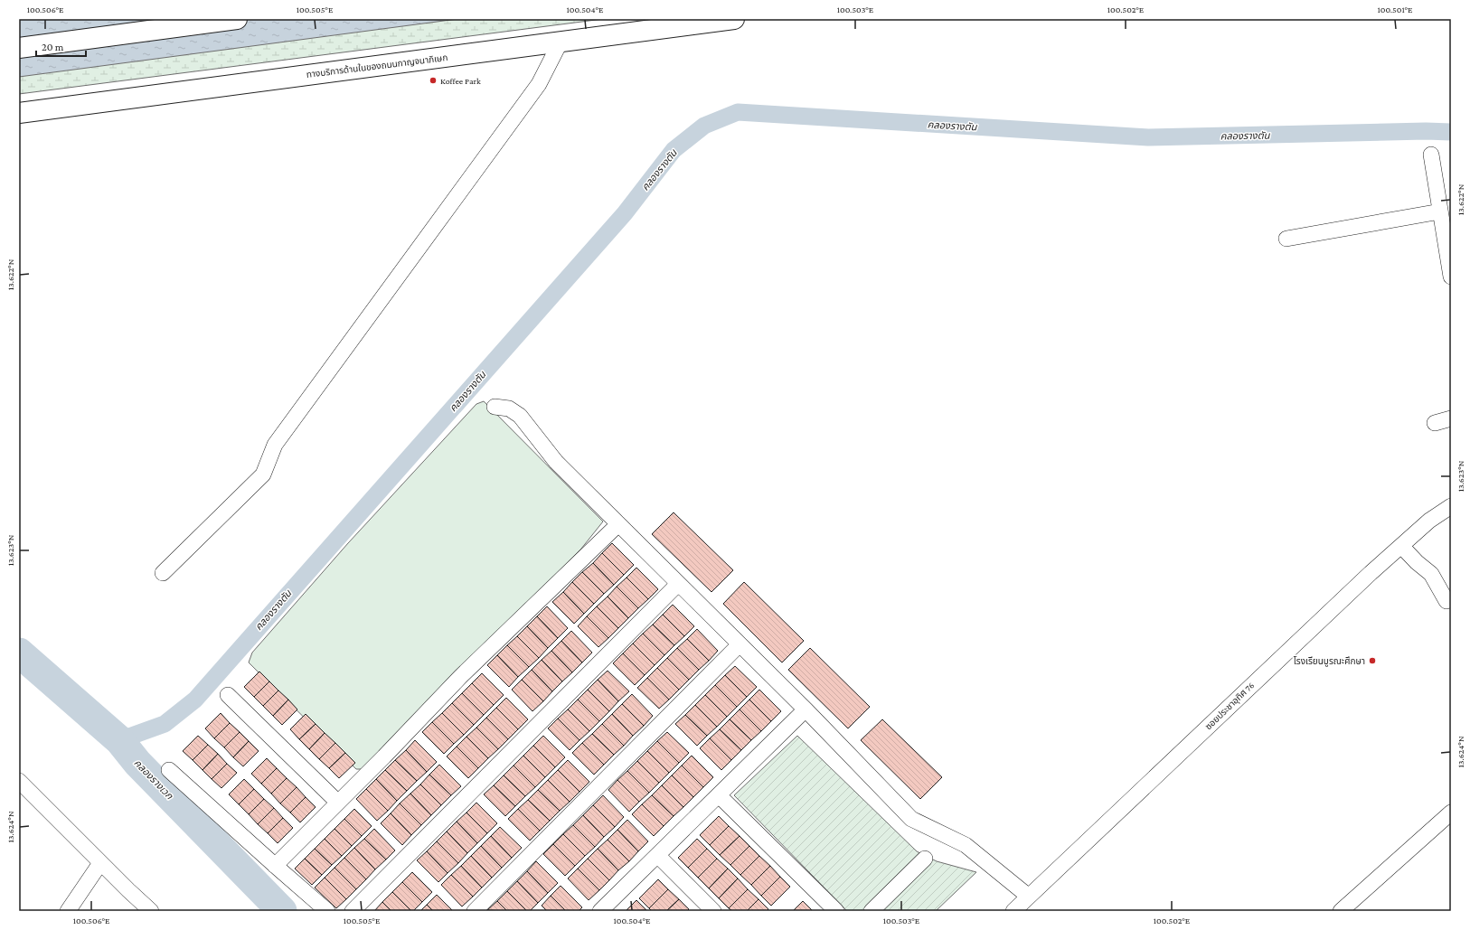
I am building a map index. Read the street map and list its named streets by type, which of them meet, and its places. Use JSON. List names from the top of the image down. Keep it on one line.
{"streets":{"main road":["ทางบริการด้านในของถนนกาญจนาภิเษก"],"street":["ซอยประชาอุทิศ 76"]},"water":["คลองรางตัน","คลองรางเวก"],"places":["Koffee Park","โรงเรียนบูรณะศึกษา"],"scale_bar":"20 m","coordinates":["100.506°E","100.505°E","100.504°E","100.503°E","100.502°E","100.501°E","13.622°N","13.623°N","13.624°N"]}
